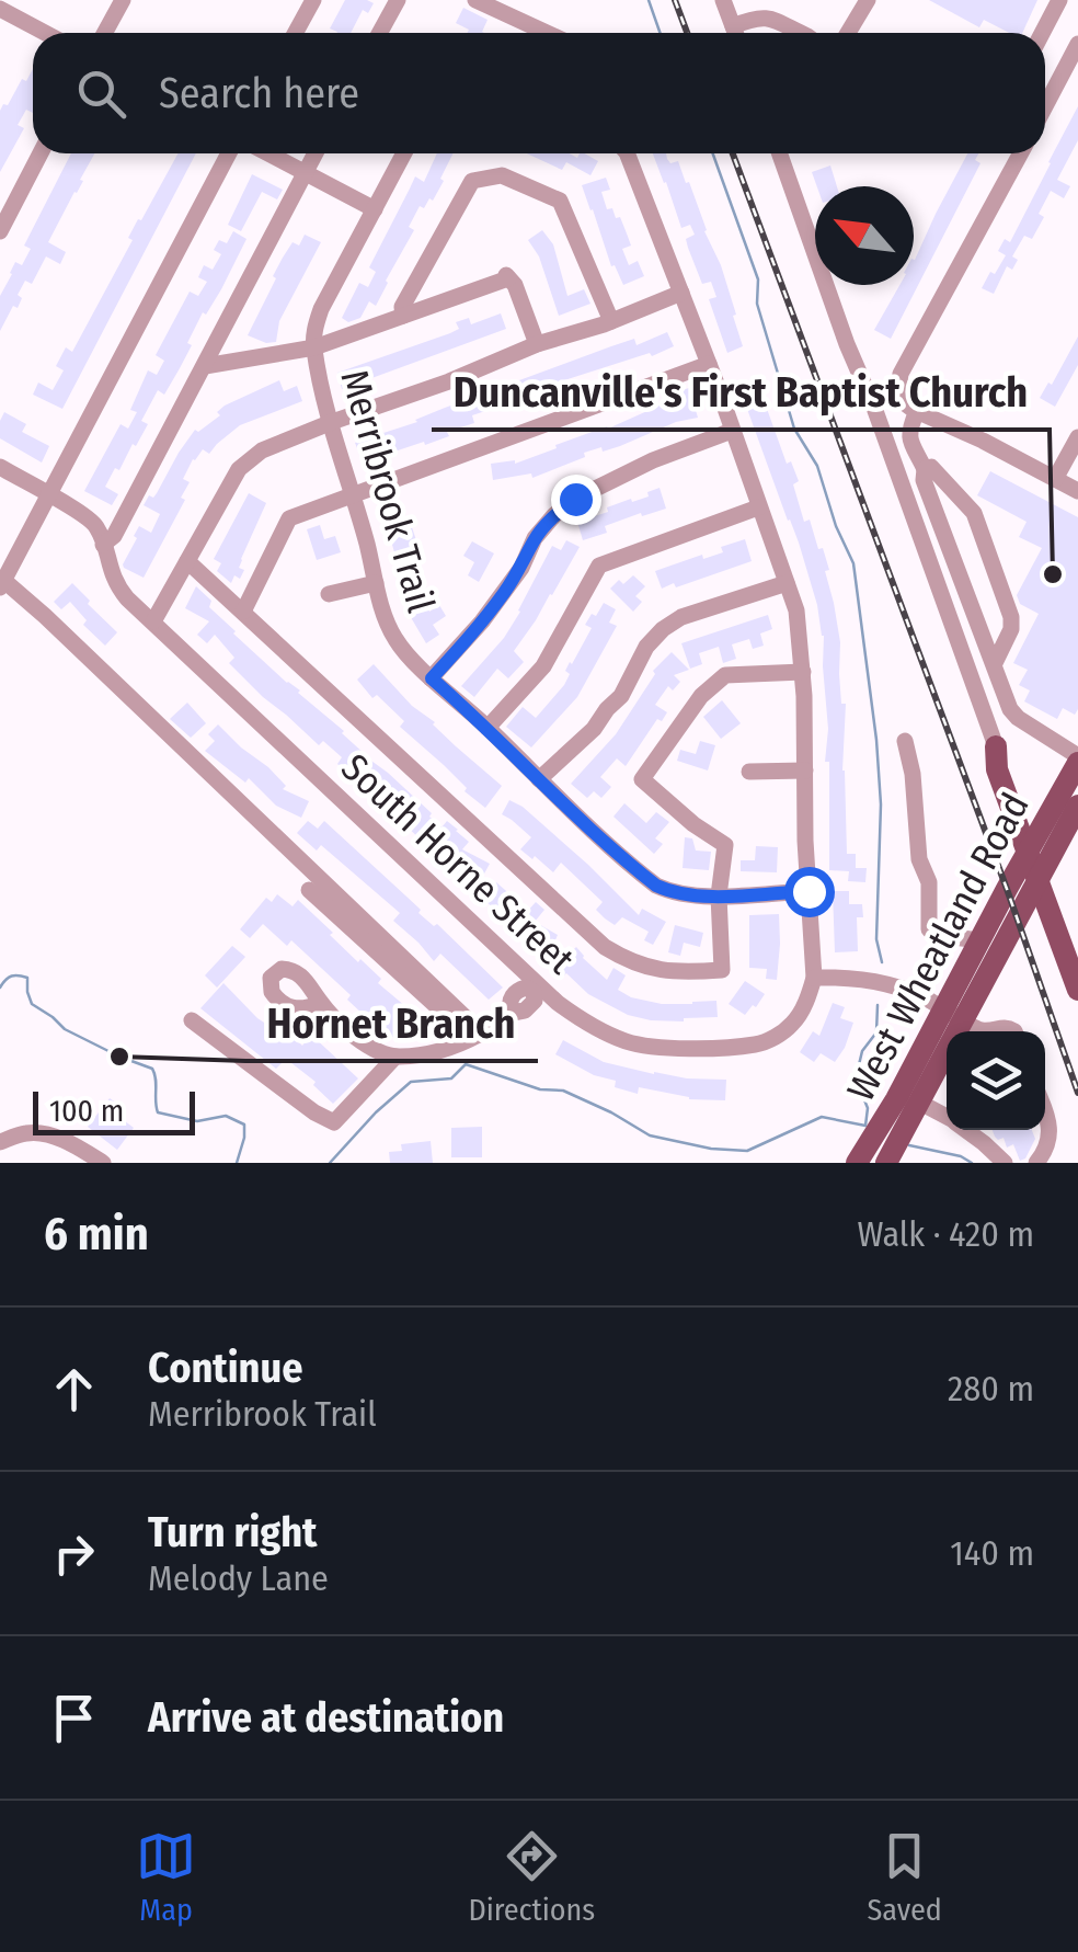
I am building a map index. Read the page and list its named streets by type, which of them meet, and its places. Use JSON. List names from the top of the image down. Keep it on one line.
{"streets":{"main road":["West Wheatland Road"],"street":["Merribrook Trail","South Horne Street"]},"places":["Duncanville's First Baptist Church","Hornet Branch"],"scale_bar":"100 m","north":"top left","page":{"search":"Search here","scale":"100 m","heading":["6 min","Walk · 420 m"],"list":[["Continue","Merribrook Trail","280 m"],["Turn right","Melody Lane","140 m"],"Arrive at destination"],"nav":["Map","Directions","Saved"]}}
